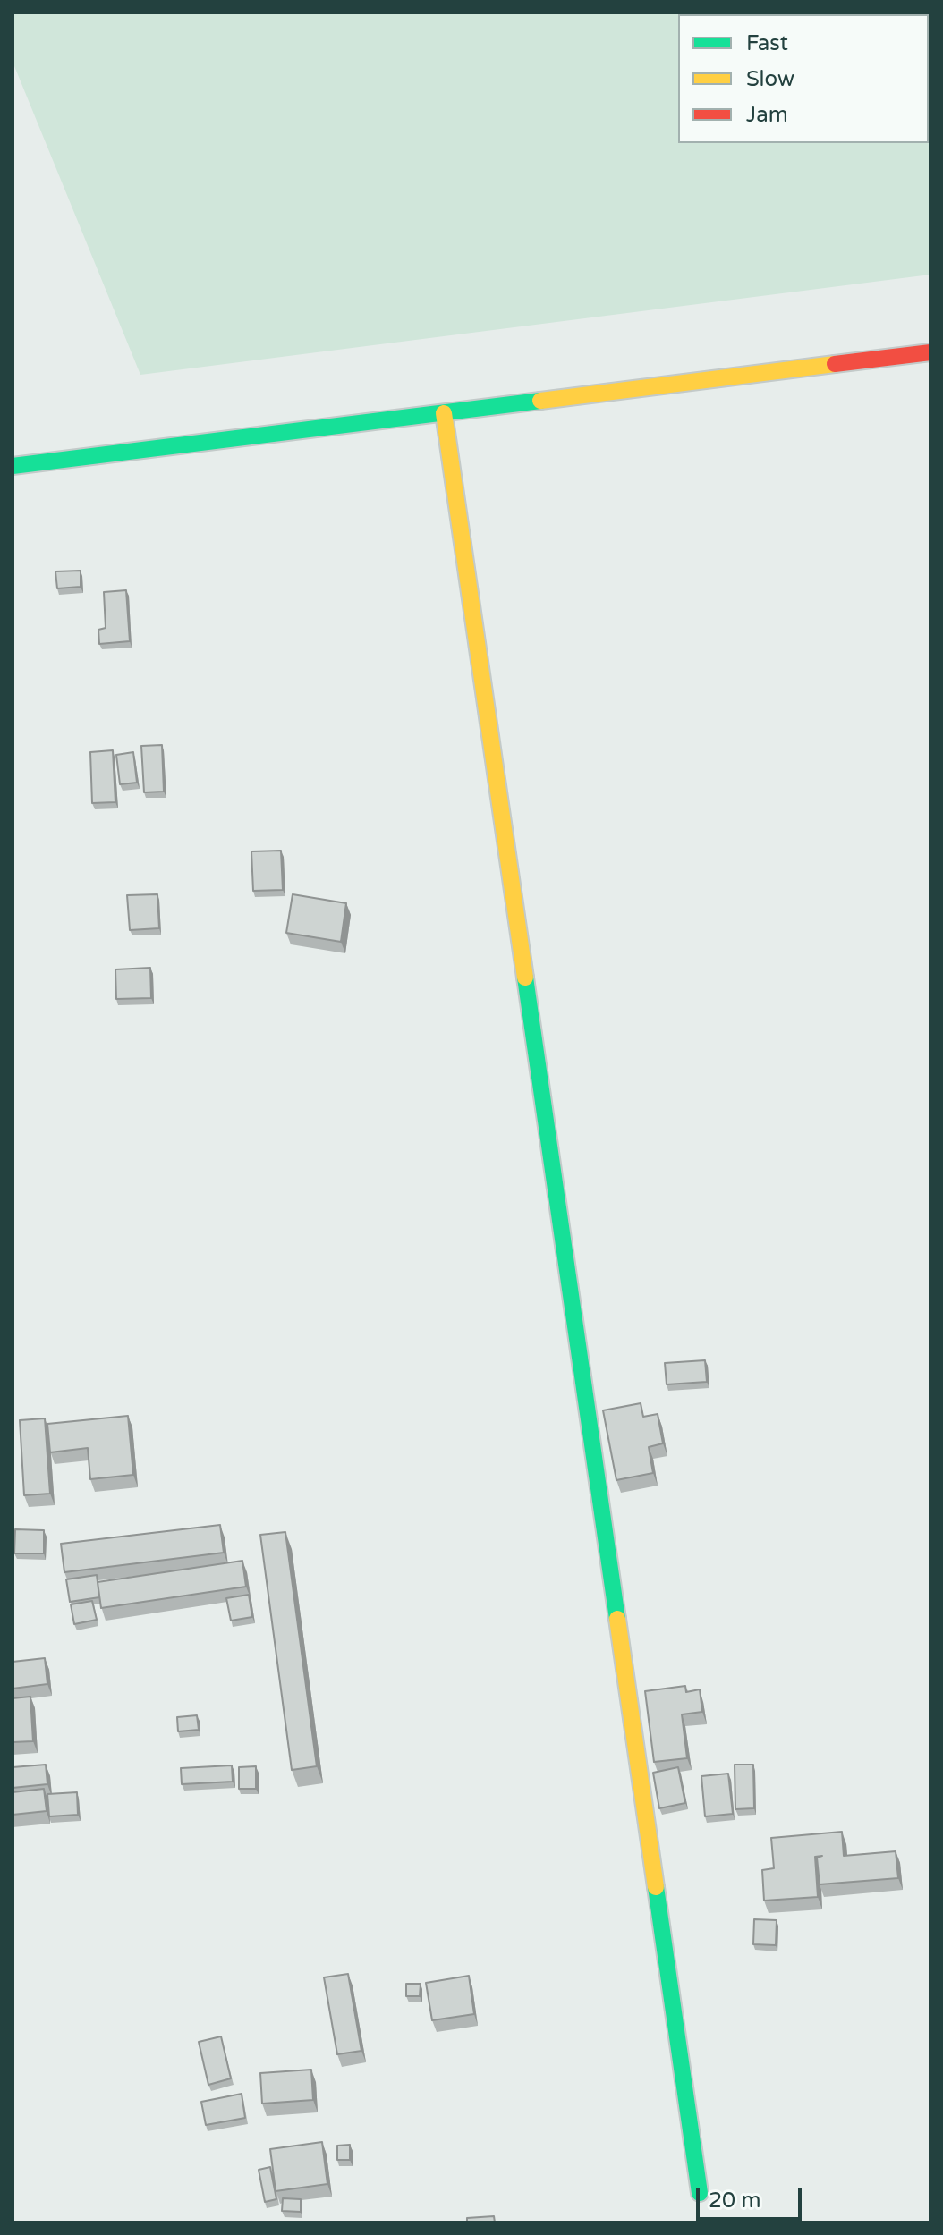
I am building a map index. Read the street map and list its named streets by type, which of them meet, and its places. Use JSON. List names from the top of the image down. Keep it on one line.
{"legend":["Fast","Slow","Jam"],"scale_bar":"20 m"}
